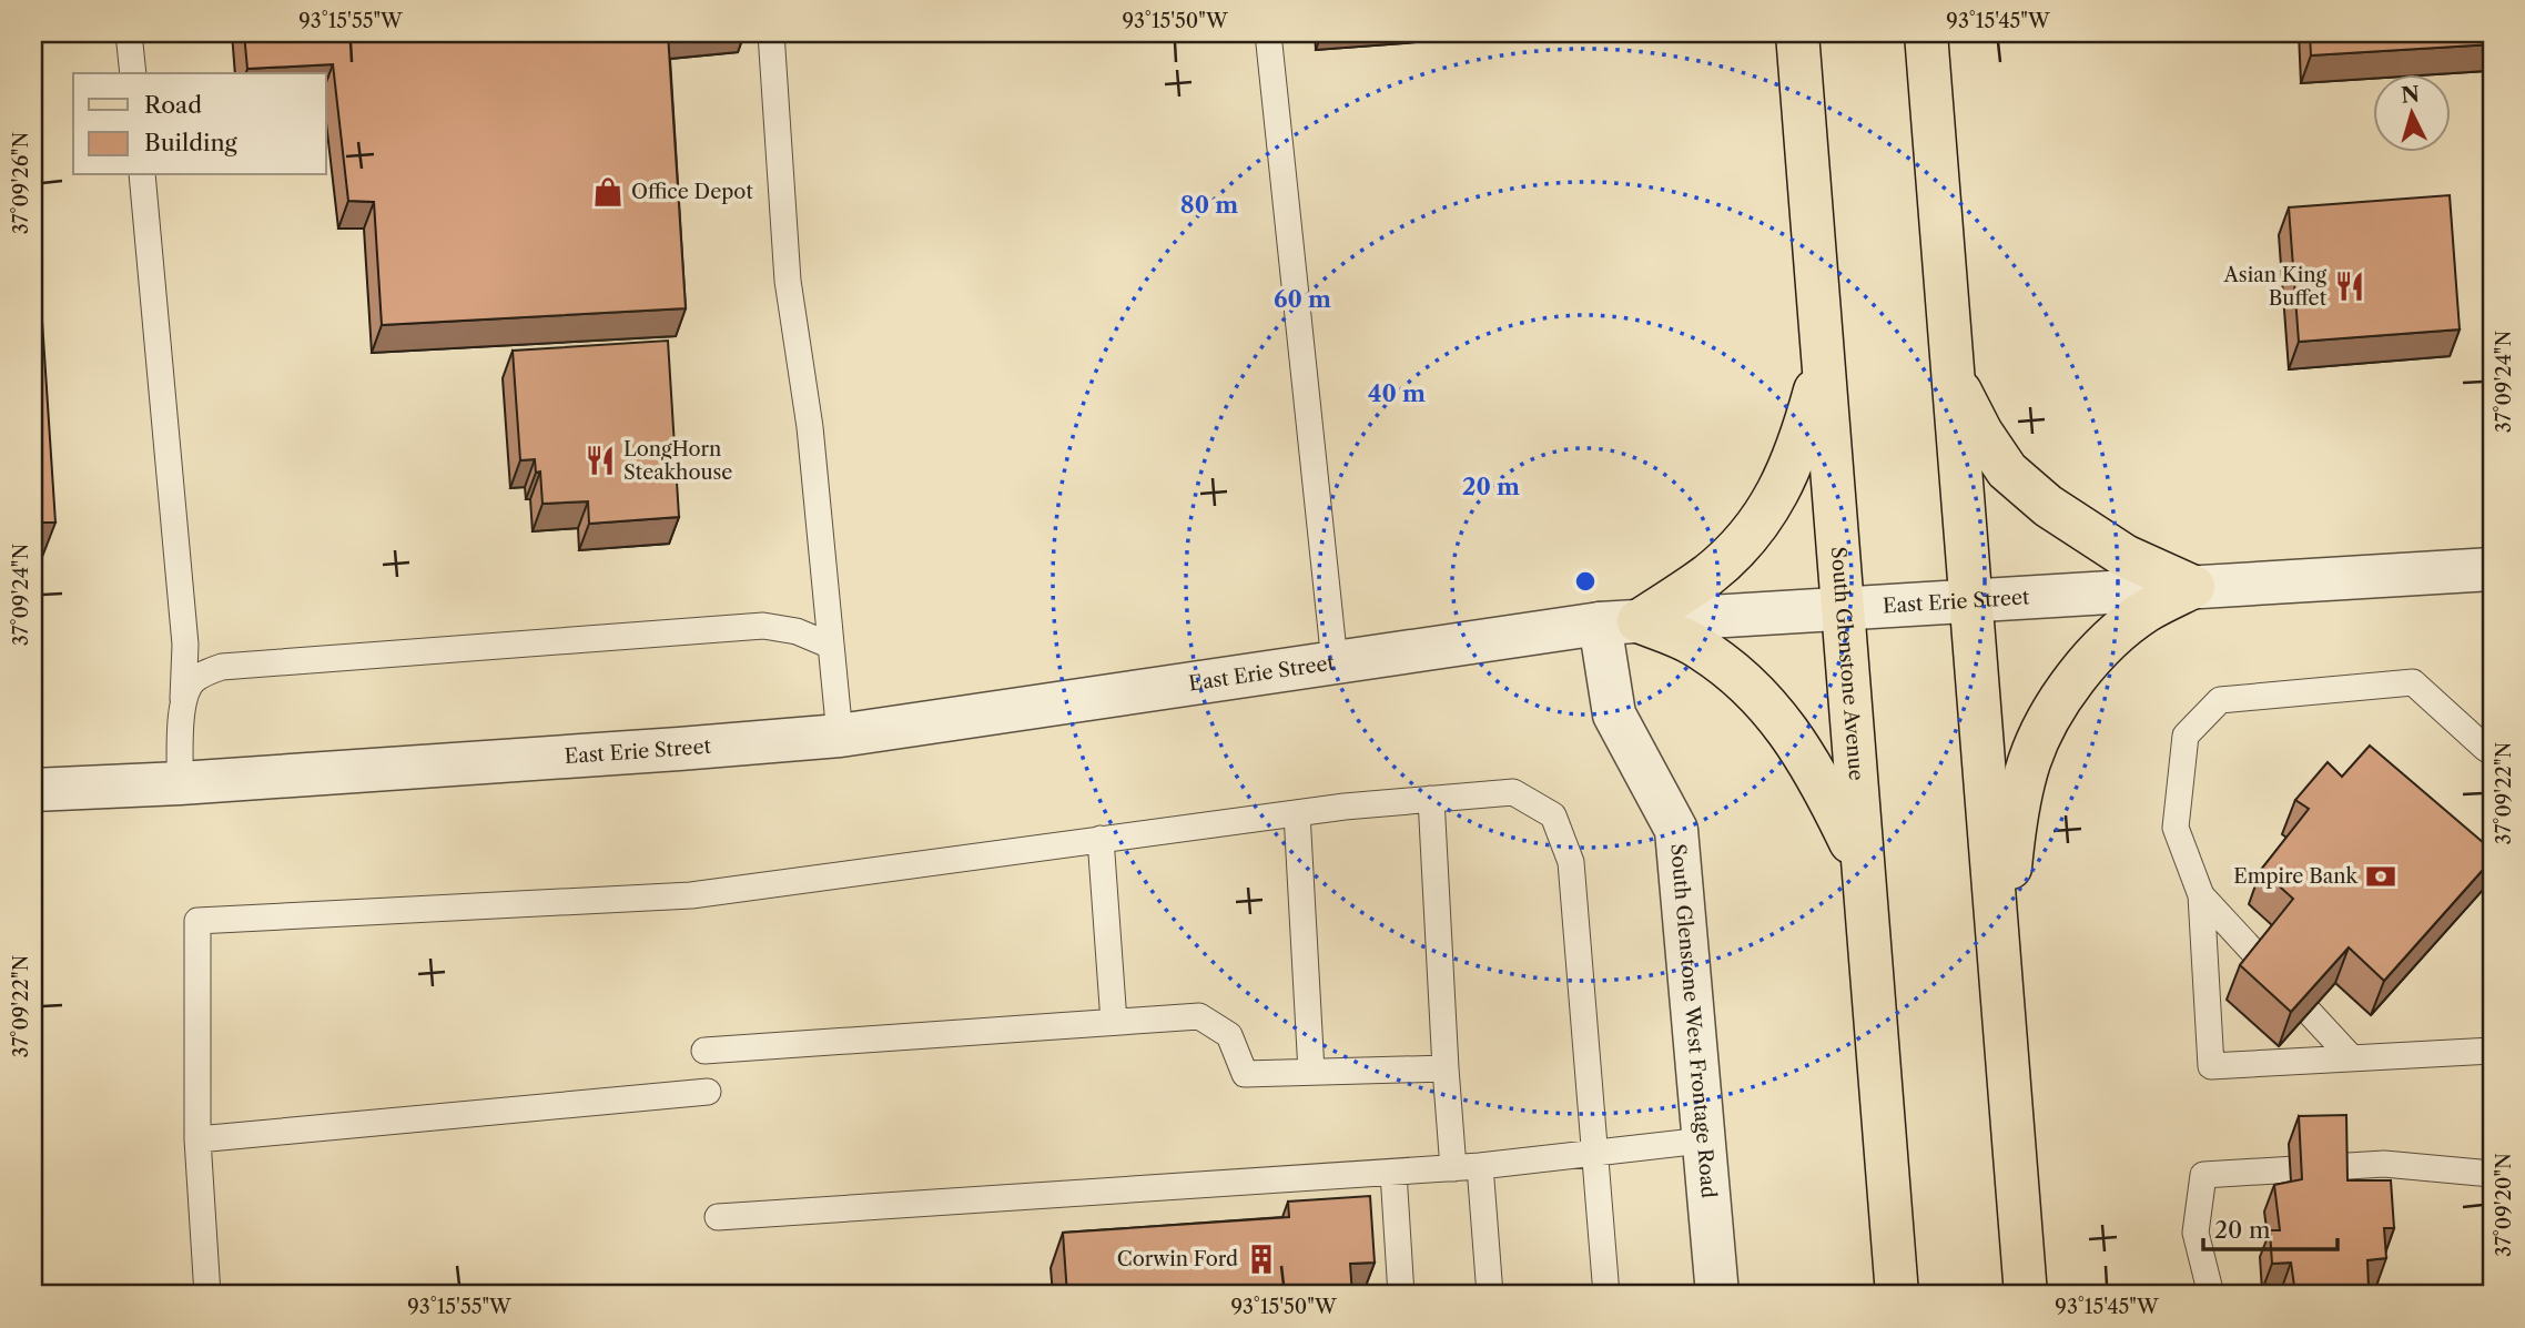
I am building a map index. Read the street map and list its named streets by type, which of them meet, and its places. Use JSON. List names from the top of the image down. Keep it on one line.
{"streets":{"main road":["South Glenstone Avenue"],"street":["East Erie Street","South Glenstone West Frontage Road"]},"crossings":[["East Erie Street","South Glenstone Avenue"],["East Erie Street","South Glenstone West Frontage Road"]],"places":{"shop":["Office Depot"],"restaurant":["Asian King Buffet","LongHorn Steakhouse"],"bank":["Empire Bank"],"building":["Corwin Ford"]},"legend":["Road","Building"],"scale_bar":"20 m","north":"top","coordinates":["93°15'55\"W","93°15'50\"W","93°15'45\"W","37°09'26\"N","37°09'24\"N","37°09'22\"N","37°09'20\"N"],"rings":["80 m","60 m","40 m","20 m"]}
